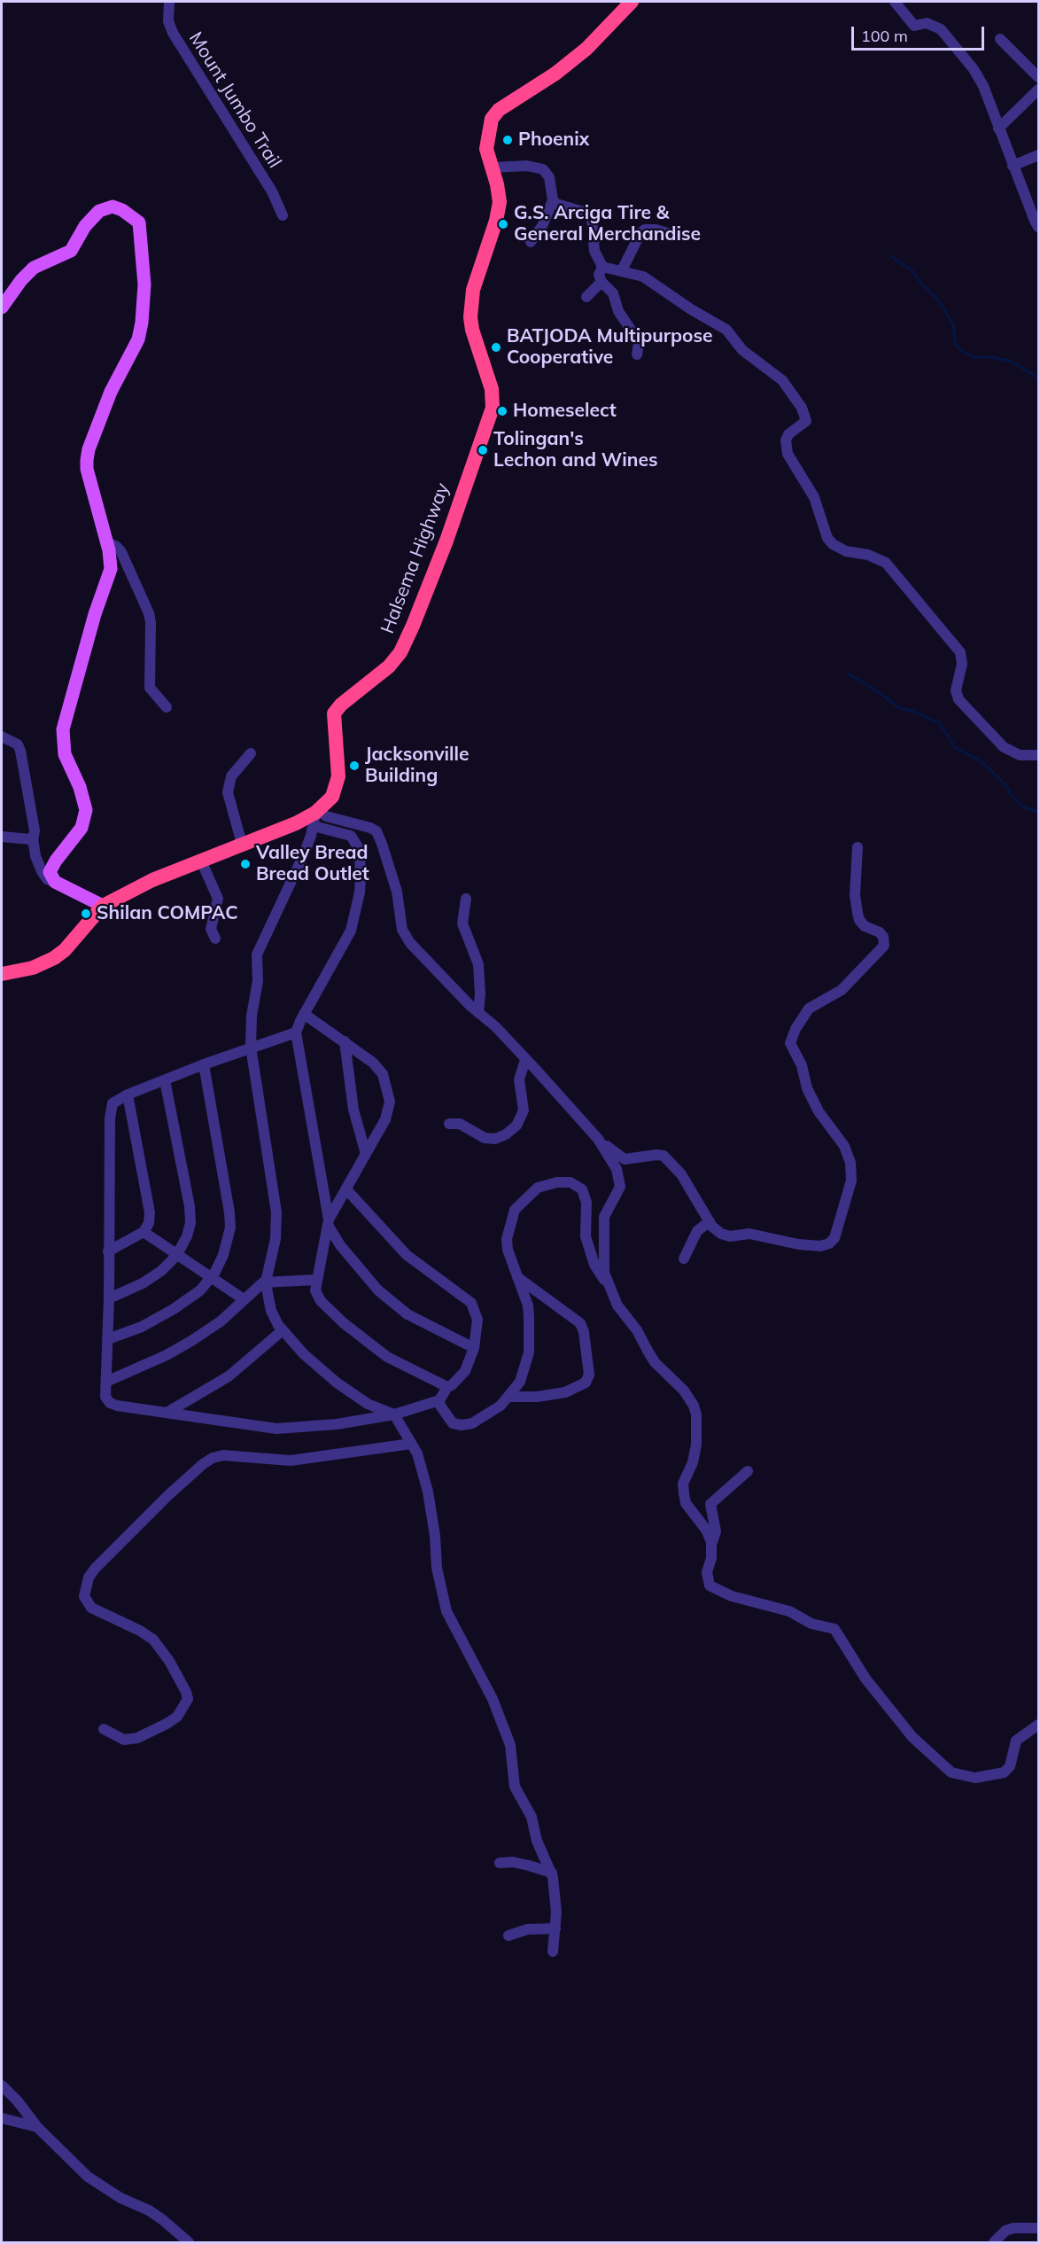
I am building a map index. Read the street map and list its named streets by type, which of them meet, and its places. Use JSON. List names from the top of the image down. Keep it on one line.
{"streets":{"highway":["Halsema Highway"],"street":["Mount Jumbo Trail"]},"places":["Phoenix","G.S. Arciga Tire & General Merchandise","BATJODA Multipurpose Cooperative","Homeselect","Tolingan's Lechon and Wines","Jacksonville Building","Valley Bread Bread Outlet","Shilan COMPAC"],"scale_bar":"100 m"}
